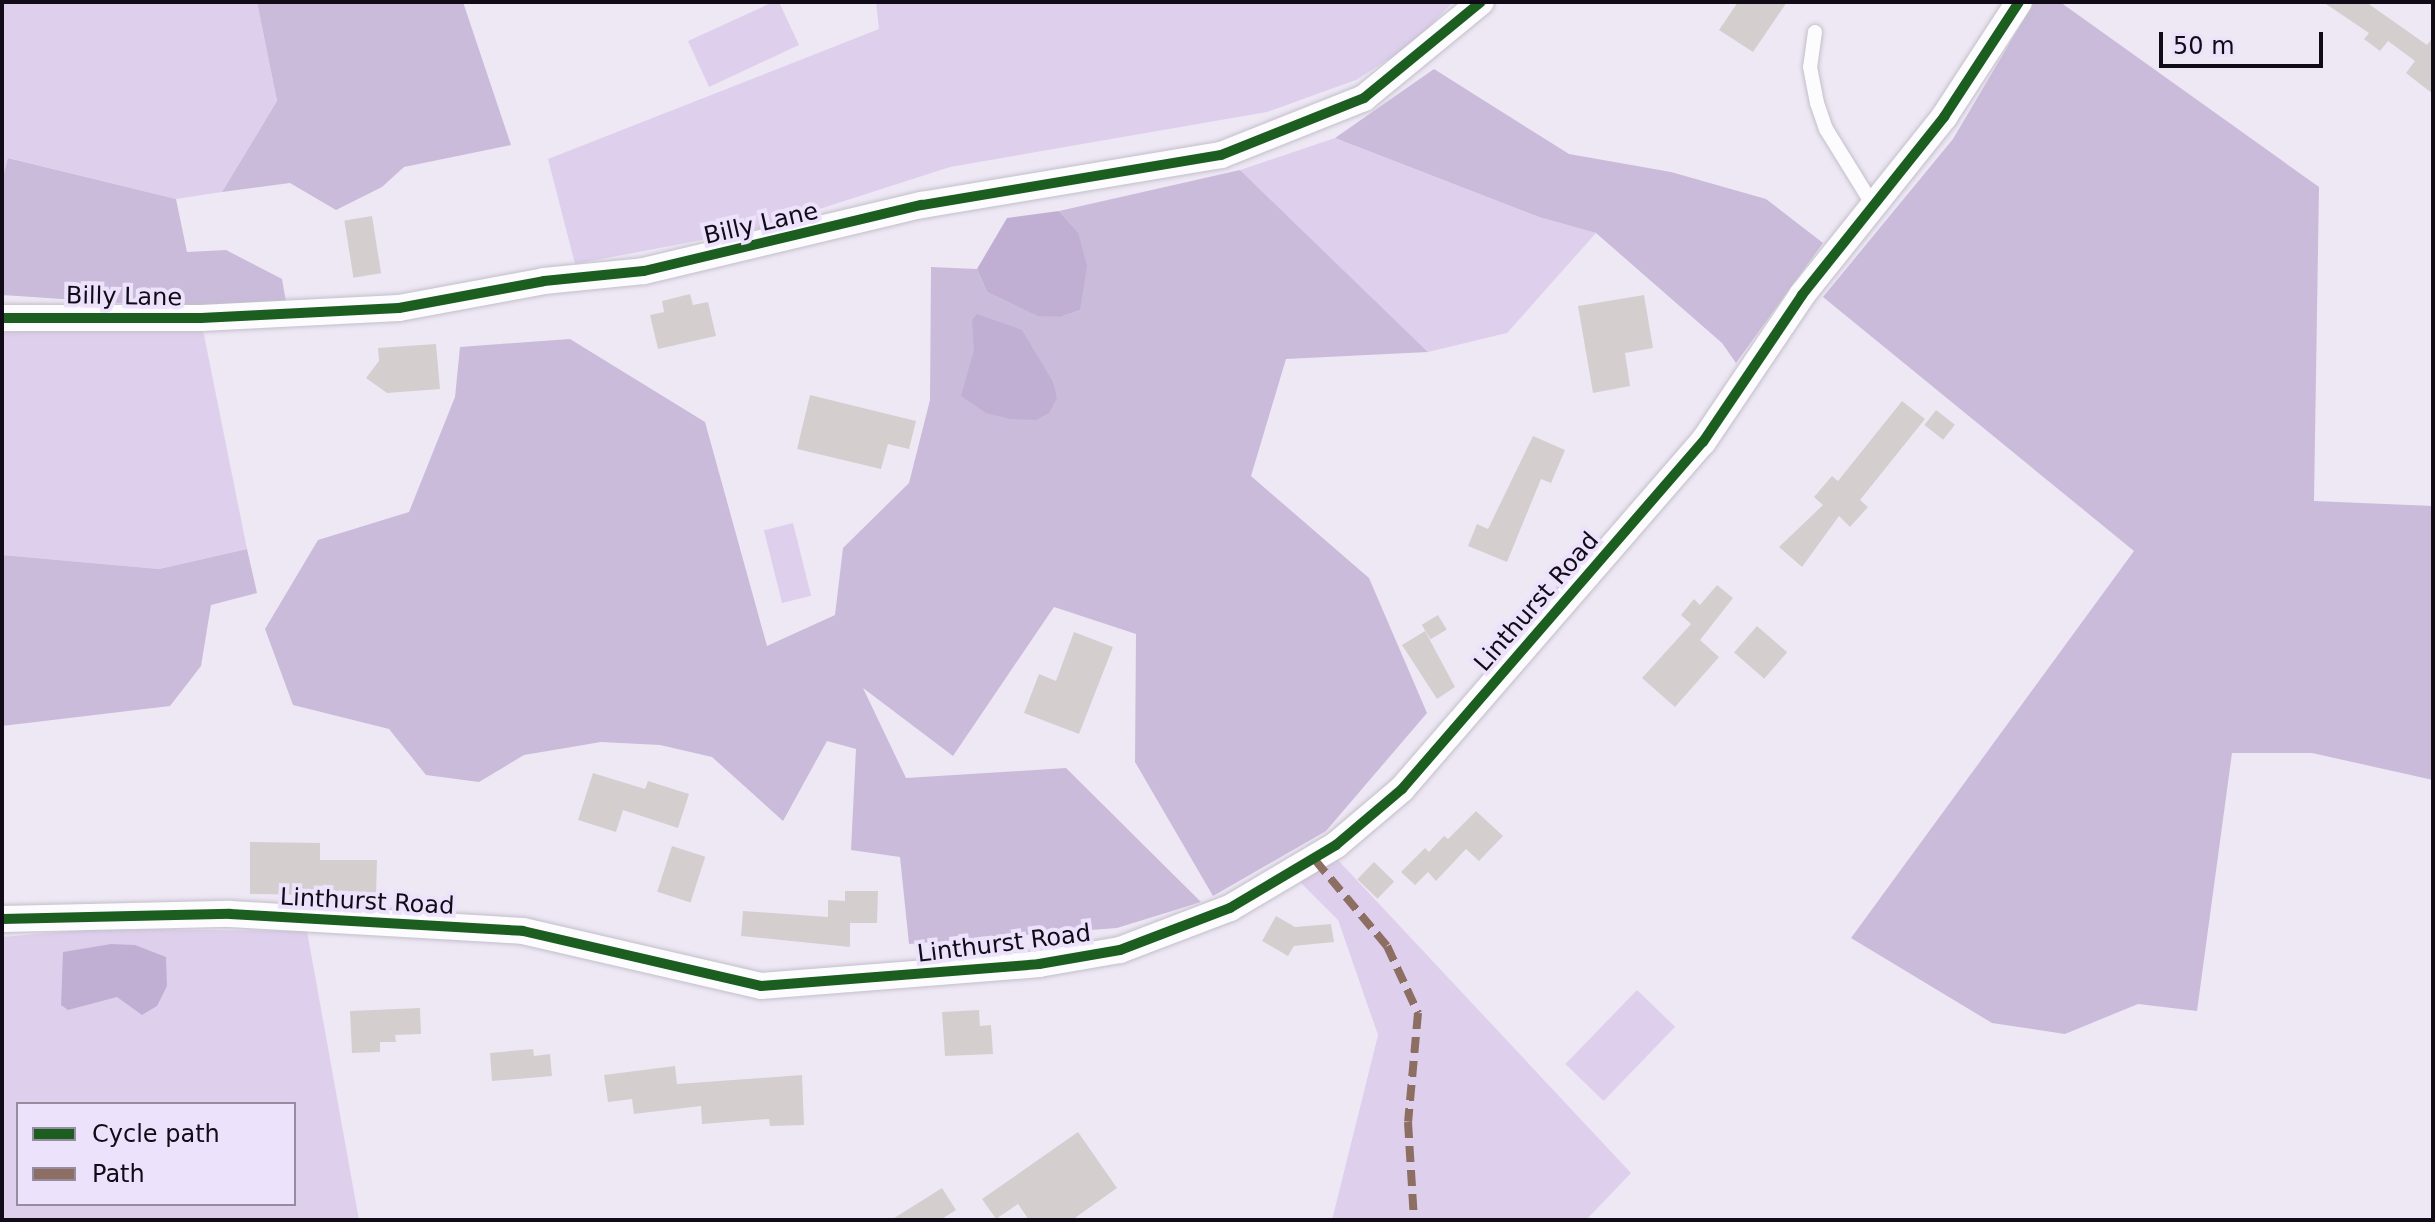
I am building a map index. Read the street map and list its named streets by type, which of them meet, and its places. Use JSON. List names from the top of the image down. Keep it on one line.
{"streets":{"street":["Billy Lane","Linthurst Road"]},"legend":["Cycle path","Path"],"scale_bar":"50 m"}
